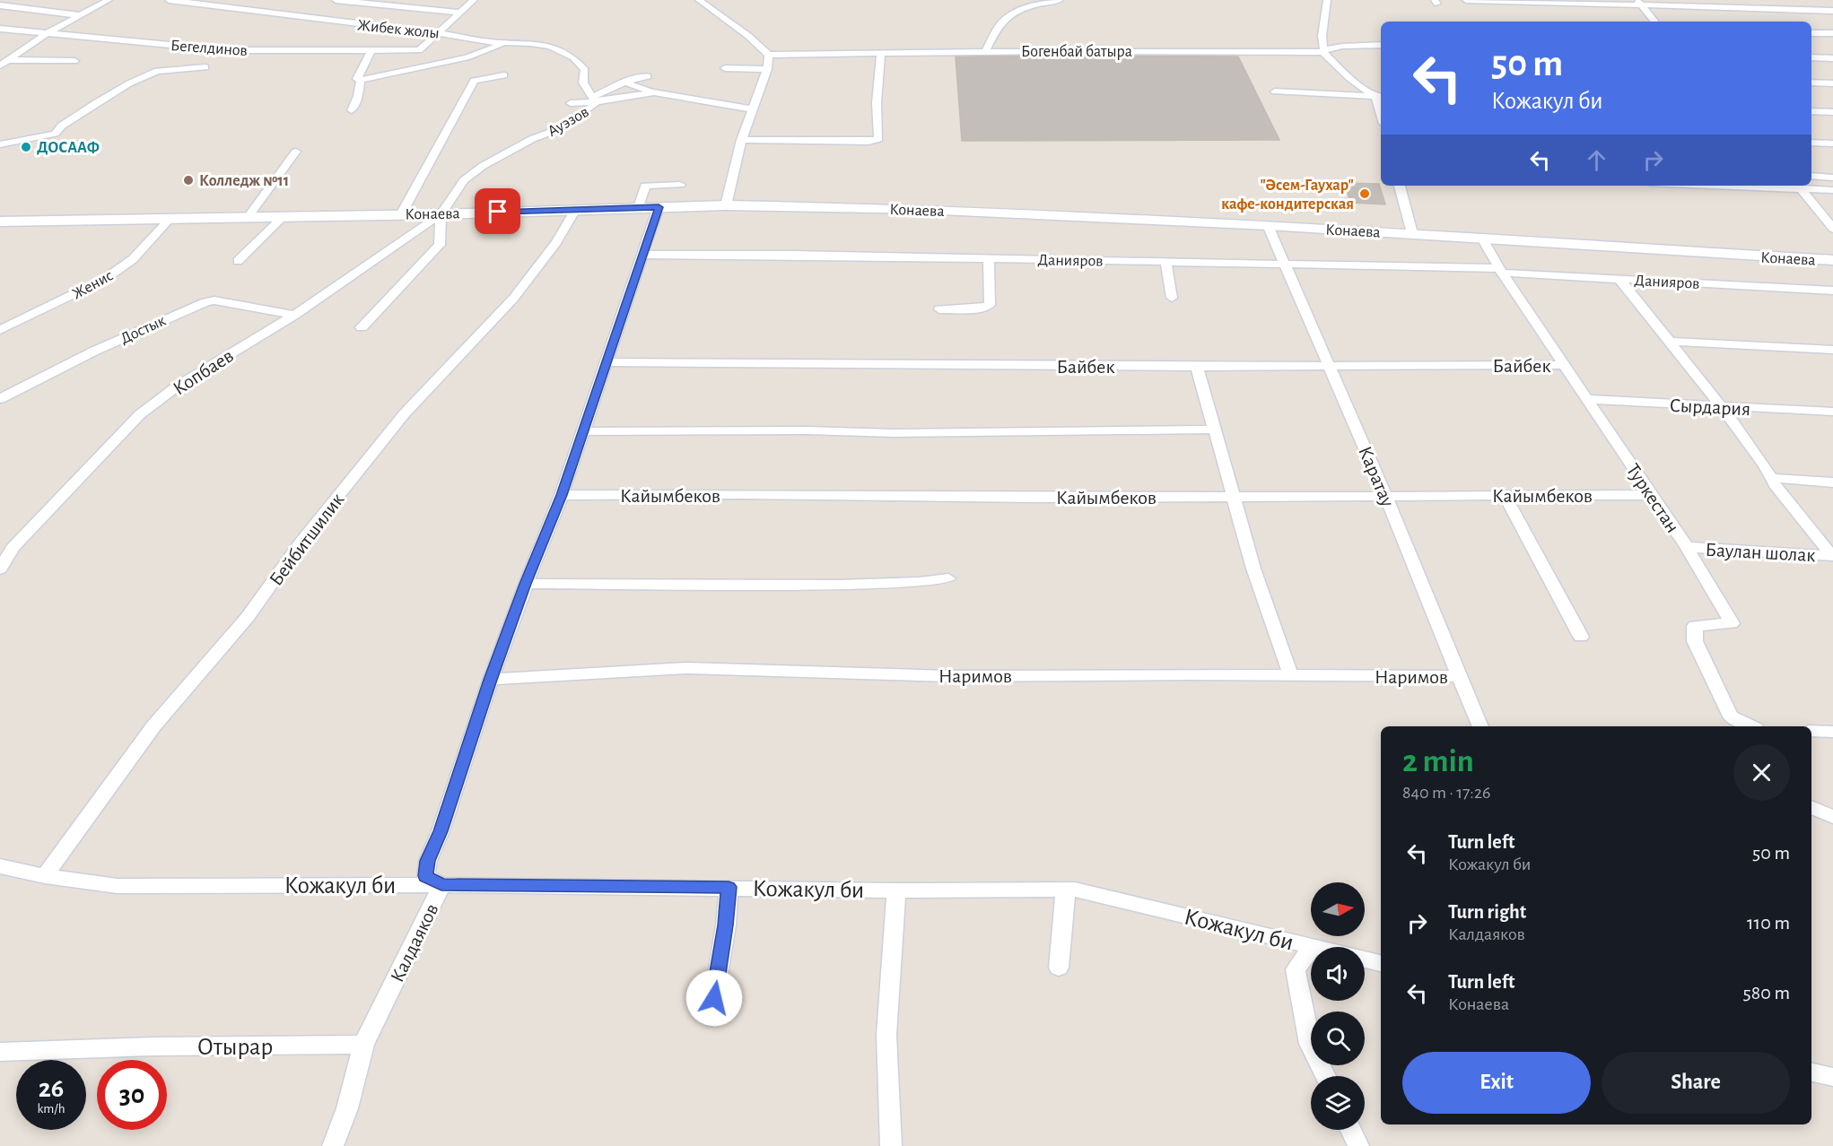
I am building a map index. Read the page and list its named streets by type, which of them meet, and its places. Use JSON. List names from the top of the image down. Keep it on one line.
{"streets":{"main road":["Конаева"],"street":["Жибек жолы","Бегелдинов","Богенбай батыра","Ауэзов","Данияров","Женис","Достык","Байбек","Копбаев","Сырдария","Каратау","Кайымбеков","Туркестан","Бейбитшилик","Баулан шолак","Наримов","Кожакул би","Калдаяков","Отырар"]},"crossings":[["Жибек жолы","Бегелдинов"],["Жибек жолы","Ауэзов"],["Ауэзов","Конаева"],["Ауэзов","Копбаев"],["Конаева","Женис"],["Конаева","Копбаев"],["Конаева","Каратау"],["Конаева","Туркестан"],["Конаева","Бейбитшилик"],["Конаева","Калдаяков"],["Данияров","Каратау"],["Данияров","Туркестан"],["Данияров","Калдаяков"],["Достык","Копбаев"],["Байбек","Каратау"],["Байбек","Туркестан"],["Байбек","Калдаяков"],["Сырдария","Туркестан"],["Каратау","Кайымбеков"],["Каратау","Наримов"],["Кайымбеков","Туркестан"],["Кайымбеков","Калдаяков"],["Туркестан","Баулан шолак"],["Бейбитшилик","Кожакул би"],["Наримов","Калдаяков"],["Кожакул би","Калдаяков"],["Калдаяков","Отырар"]],"places":["ДОСААФ","Колледж №11","\"Әсем-Гаухар\" кафе-кондитерская"],"north":"right","page":{"turn":["50 m","Кожакул би"],"heading":["2 min","840 m · 17:26"],"list":[{"name":"Turn left","note":"Кожакул би","value":"50 m"},{"name":"Turn right","note":"Калдаяков","value":"110 m"},{"name":"Turn left","note":"Конаева","value":"580 m"}],"buttons":["Exit","Share"],"speed":"26 km/h","limit":"30"}}
